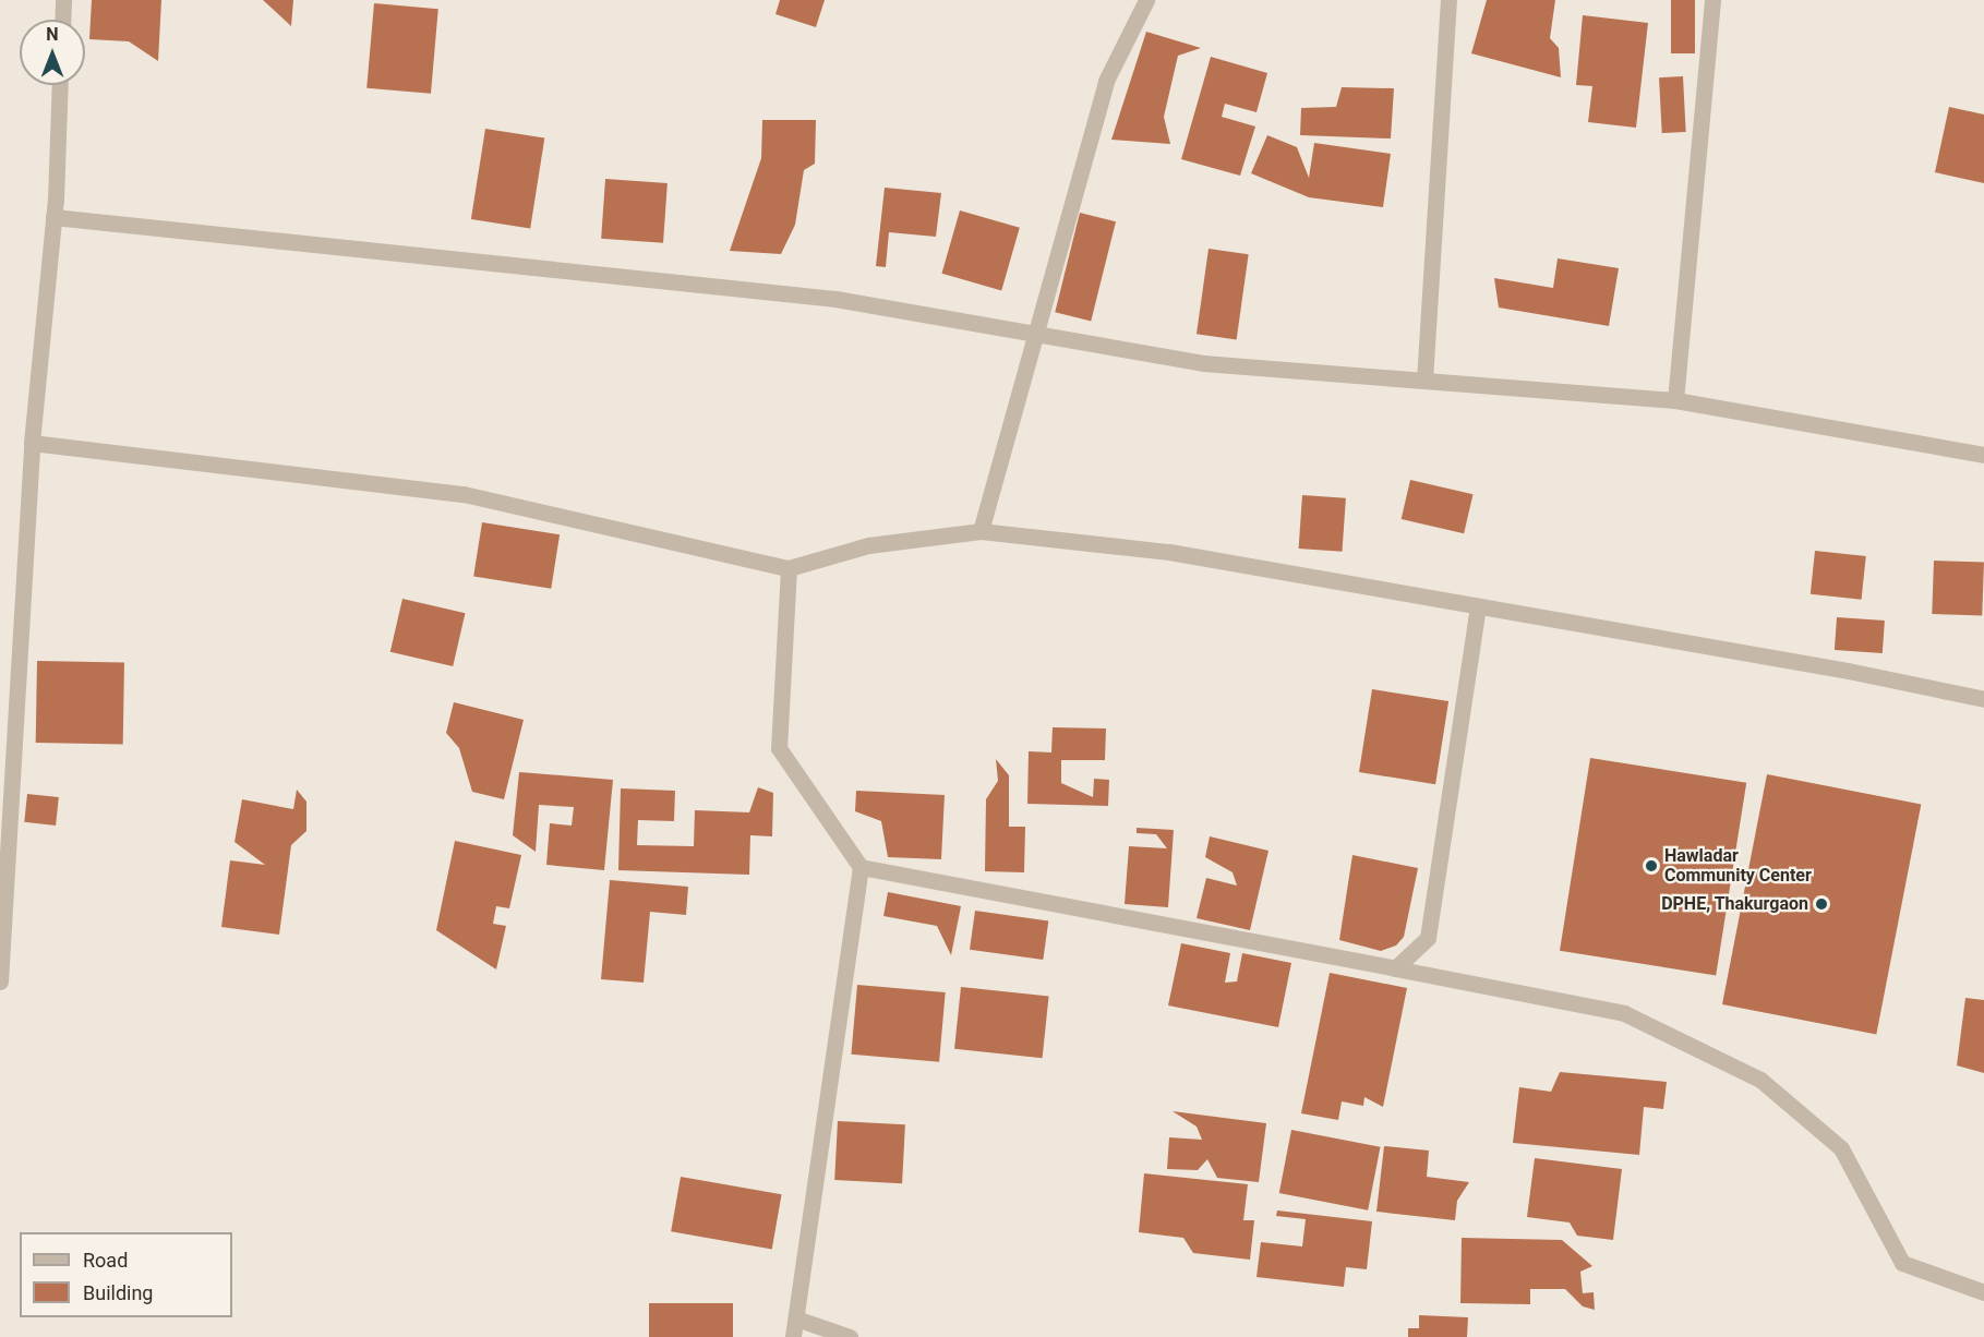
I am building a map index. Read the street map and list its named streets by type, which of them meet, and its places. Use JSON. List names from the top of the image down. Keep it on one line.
{"places":["Hawladar Community Center","DPHE, Thakurgaon"],"legend":["Road","Building"],"north":"top"}
